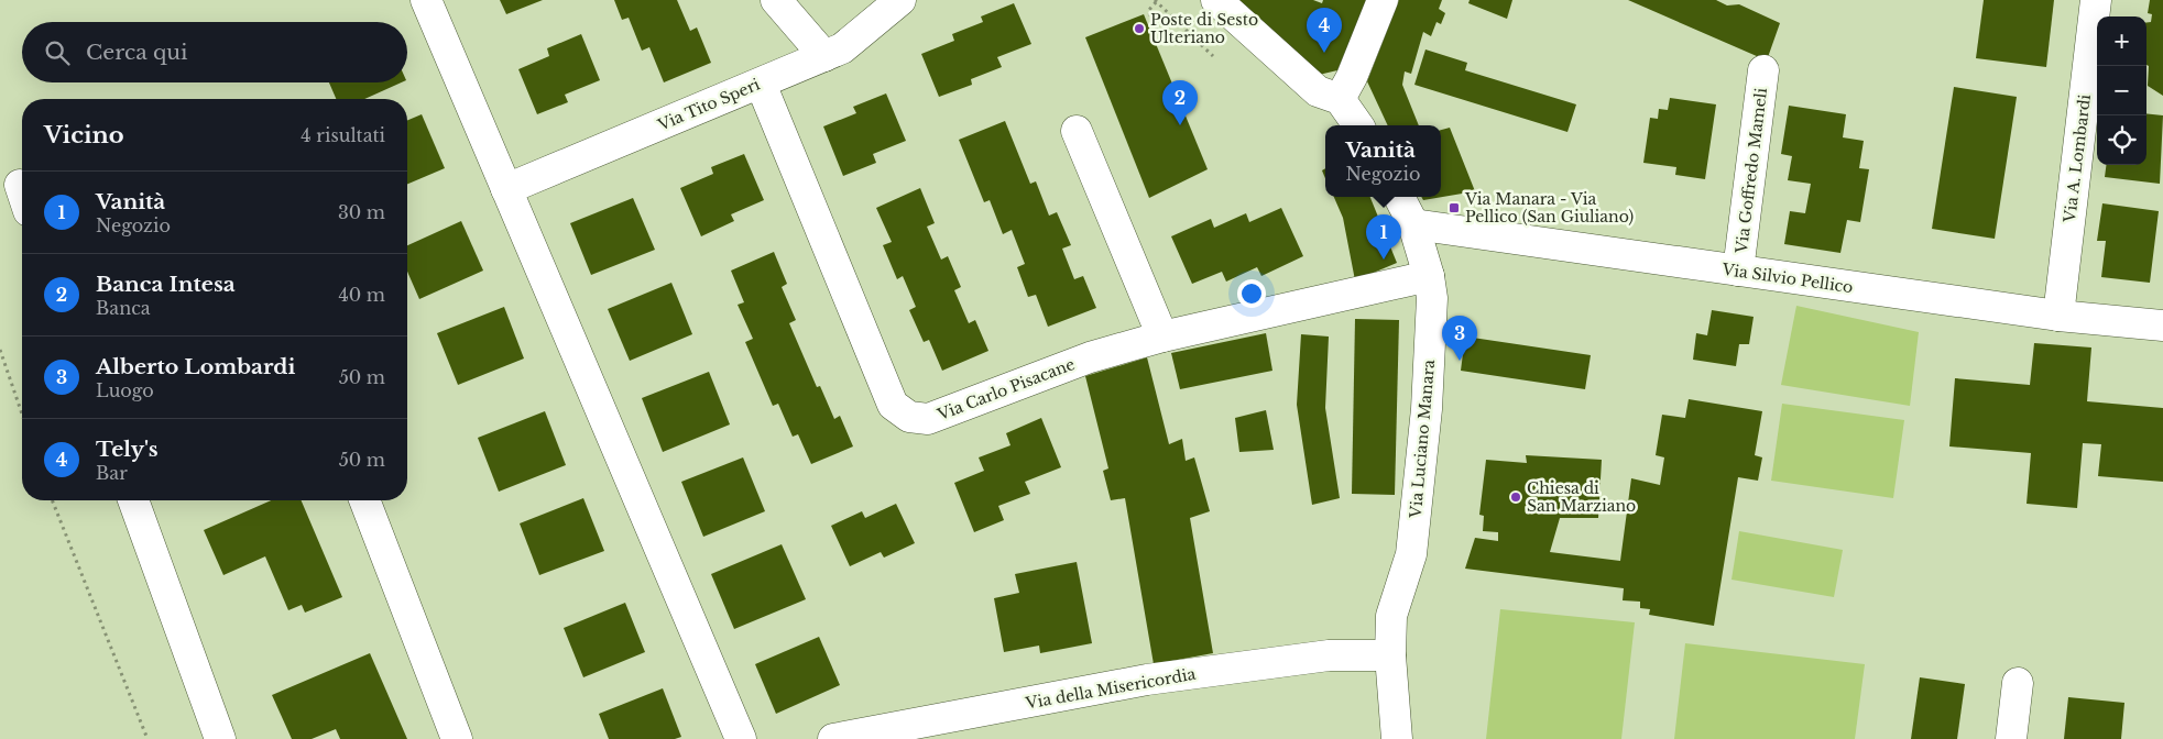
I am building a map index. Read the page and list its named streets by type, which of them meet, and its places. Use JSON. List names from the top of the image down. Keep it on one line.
{"streets":{"street":["Via Tito Speri","Via A. Lombardi","Via Goffredo Mameli","Via Silvio Pellico","Via Carlo Pisacane","Via Luciano Manara","Via della Misericordia"]},"crossings":[["Via Tito Speri","Via Carlo Pisacane"],["Via A. Lombardi","Via Silvio Pellico"],["Via Goffredo Mameli","Via Silvio Pellico"],["Via Silvio Pellico","Via Luciano Manara"],["Via Carlo Pisacane","Via Luciano Manara"],["Via Luciano Manara","Via della Misericordia"]],"places":{"other":["Poste di Sesto Ulteriano","Chiesa di San Marziano"],"transit":["Via Manara - Via Pellico (San Giuliano)"]},"page":{"pins":["4","2","1","3"],"map_buttons":["+","−"],"search":"Cerca qui","heading":["Vicino","4 risultati"],"popup":["Vanità","Negozio"],"list":[{"mark":"1","name":"Vanità","note":"Negozio","value":"30 m"},{"mark":"2","name":"Banca Intesa","note":"Banca","value":"40 m"},{"mark":"3","name":"Alberto Lombardi","note":"Luogo","value":"50 m"},{"mark":"4","name":"Tely's","note":"Bar","value":"50 m"}]}}
